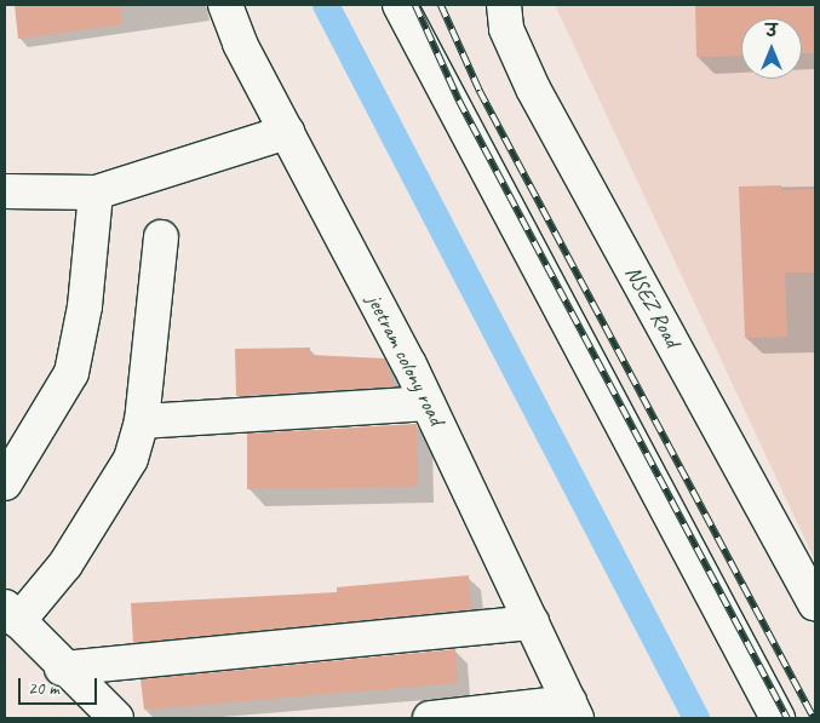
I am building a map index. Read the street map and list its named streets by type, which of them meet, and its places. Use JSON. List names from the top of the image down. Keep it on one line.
{"streets":{"street":["NSEZ Road","jeetram colony road"]},"scale_bar":"20 m","north":"top"}
